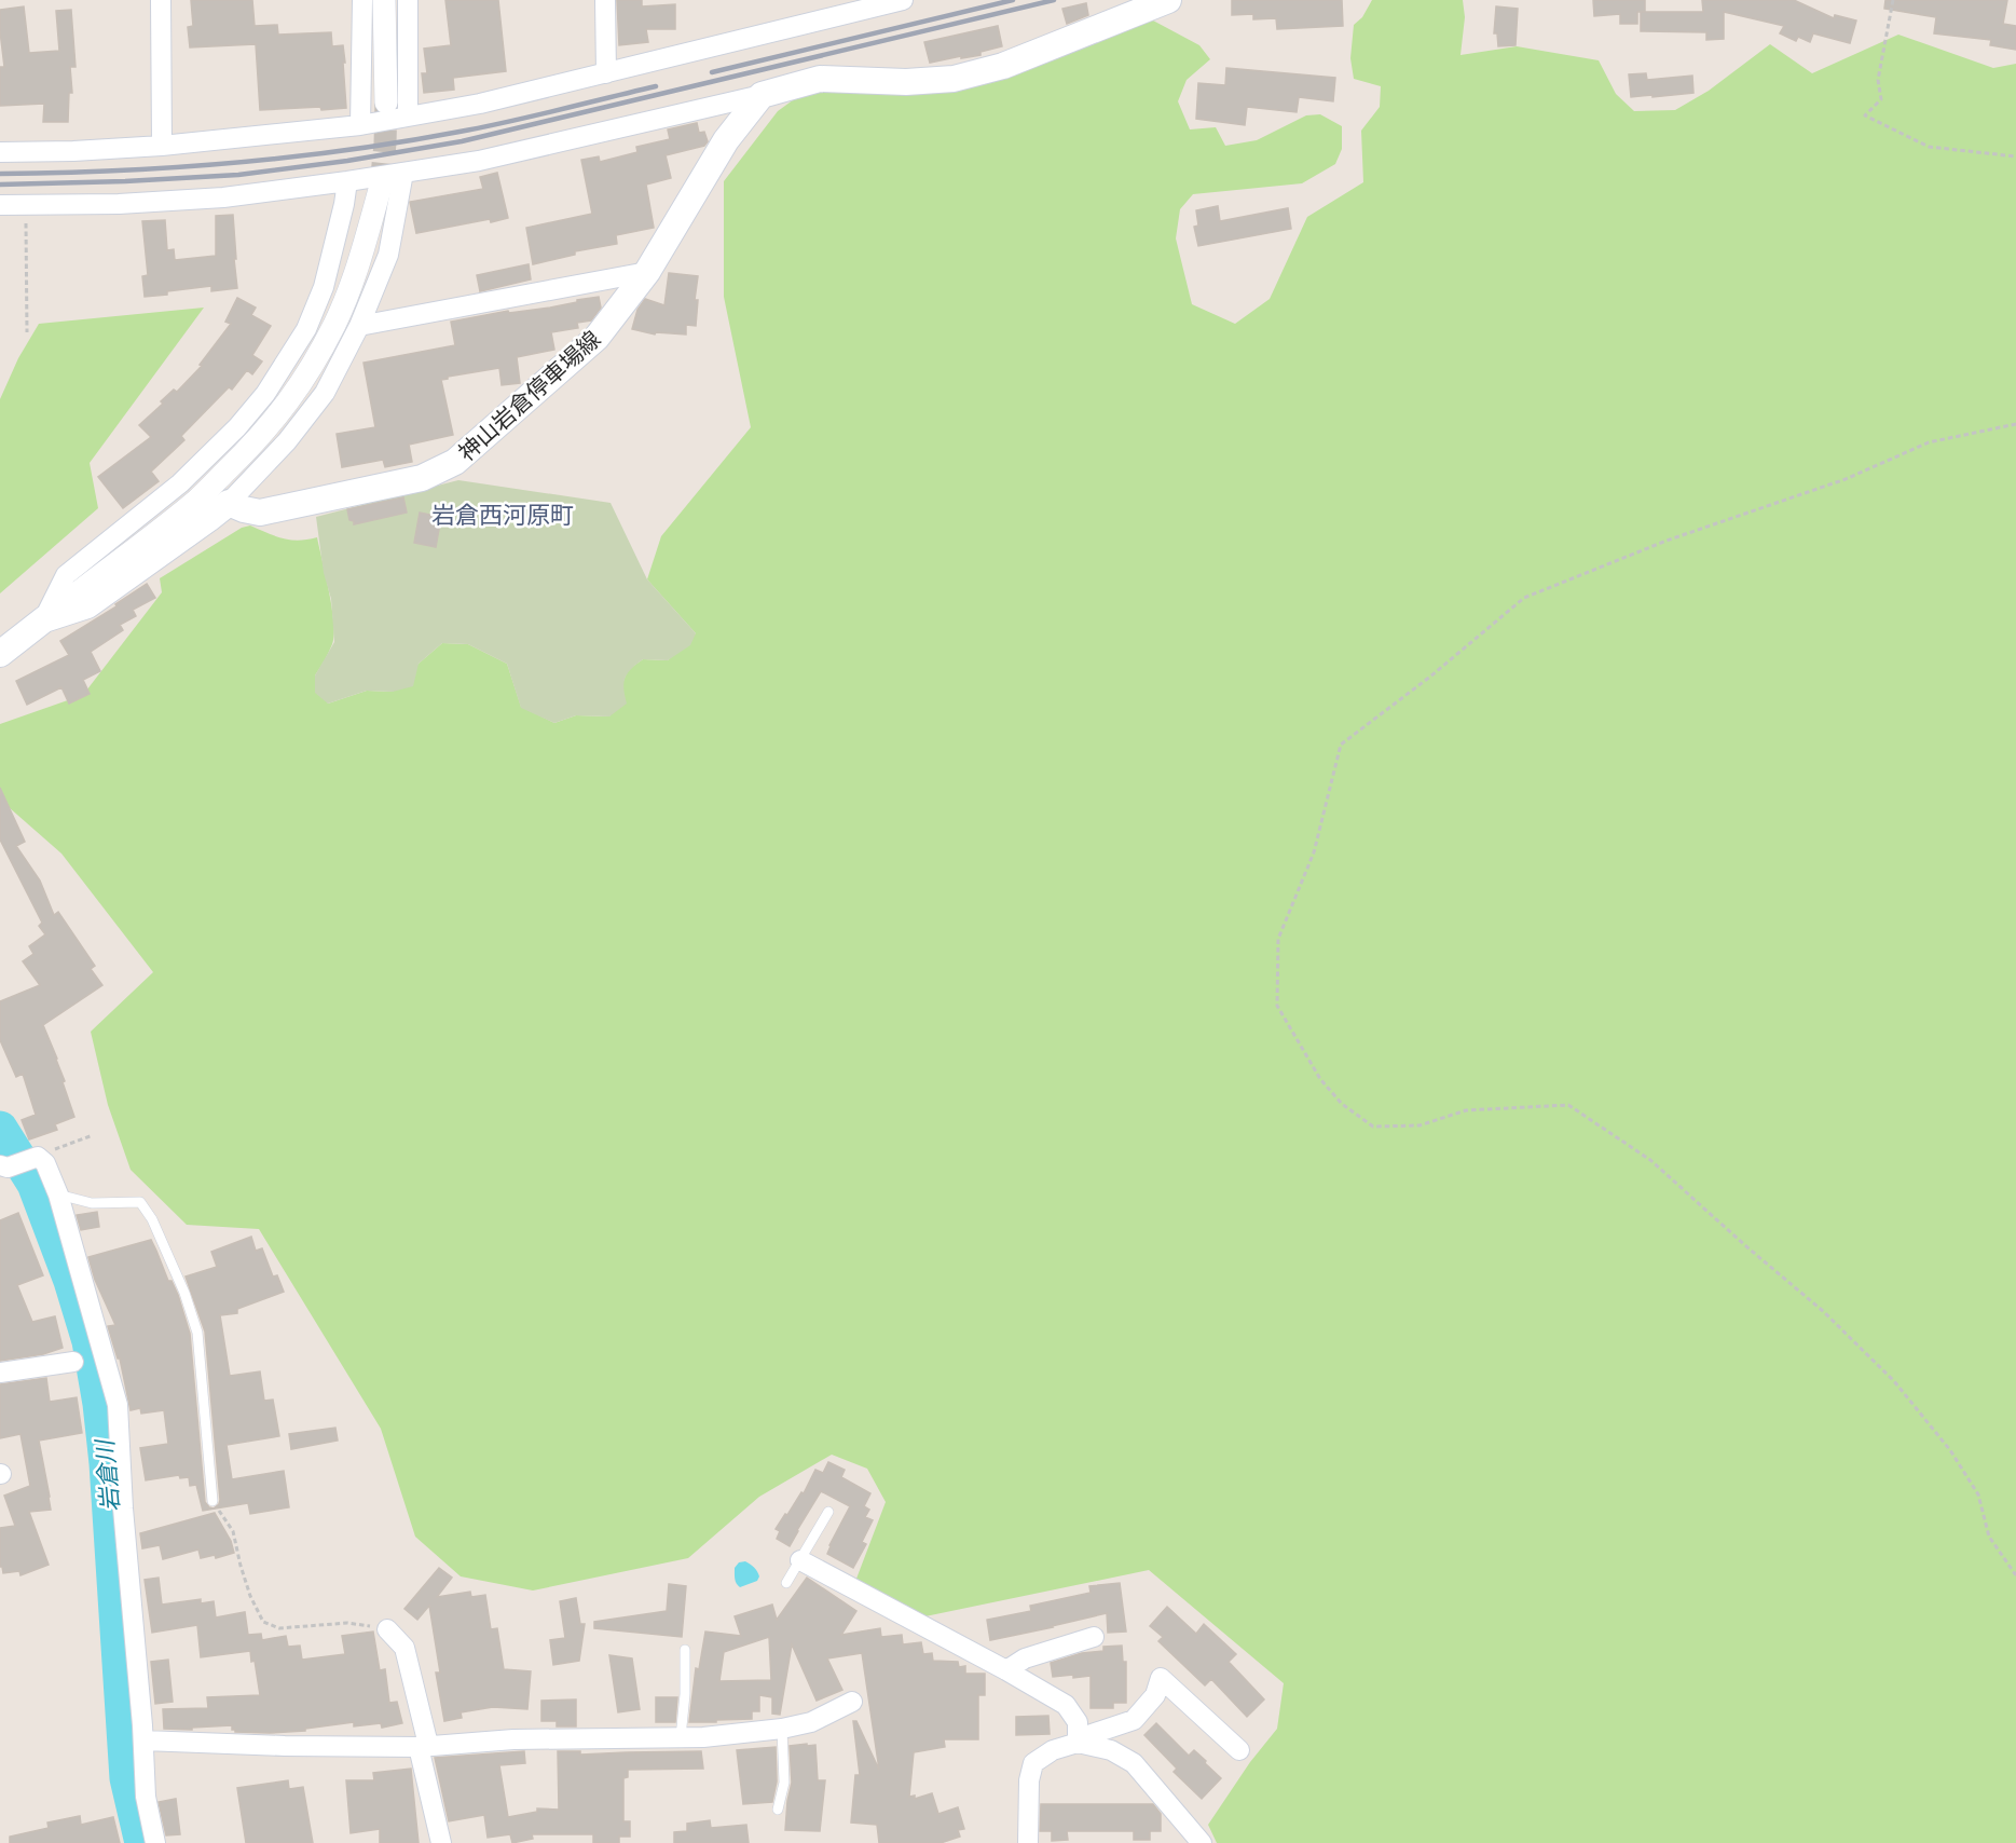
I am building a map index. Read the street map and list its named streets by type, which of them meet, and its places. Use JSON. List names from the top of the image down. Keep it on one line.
{"streets":{"main road":["神山岩倉停車場線"]},"districts":["岩倉西河原町"],"water":["岩倉川"]}
